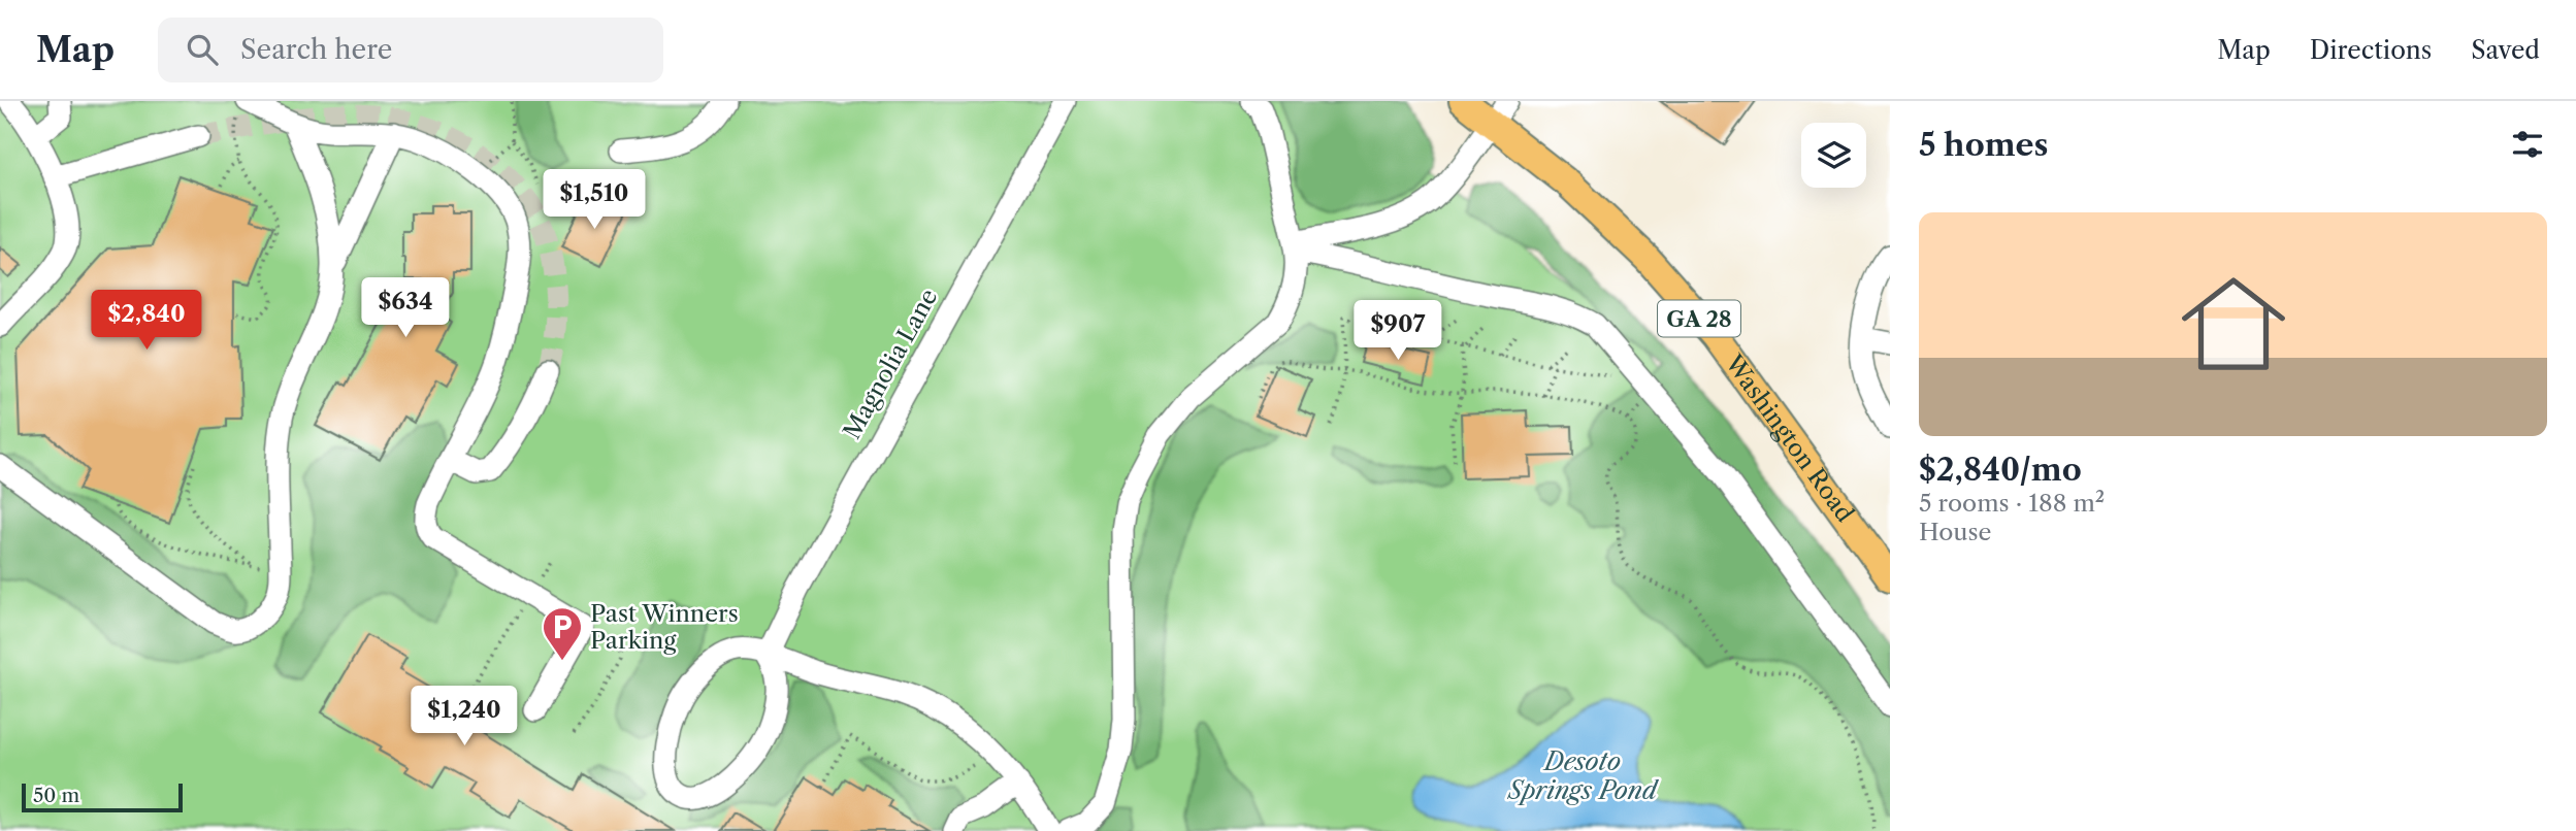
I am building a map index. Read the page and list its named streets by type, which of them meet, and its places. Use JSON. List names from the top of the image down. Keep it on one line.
{"streets":{"main road":["GA 28","Washington Road"],"street":["Magnolia Lane"]},"water":["Desoto Springs Pond"],"places":{"parking":["Past Winners Parking"]},"scale_bar":"50 m","page":{"header":"Map","search":"Search here","nav":["Map","Directions","Saved"],"heading":"5 homes","price":["$1,510","$634","$2,840","$907","$1,240"],"list":[{"name":"$2,840/mo","note":"5 rooms · 188 m² · House"}],"scale":"50 m"}}
